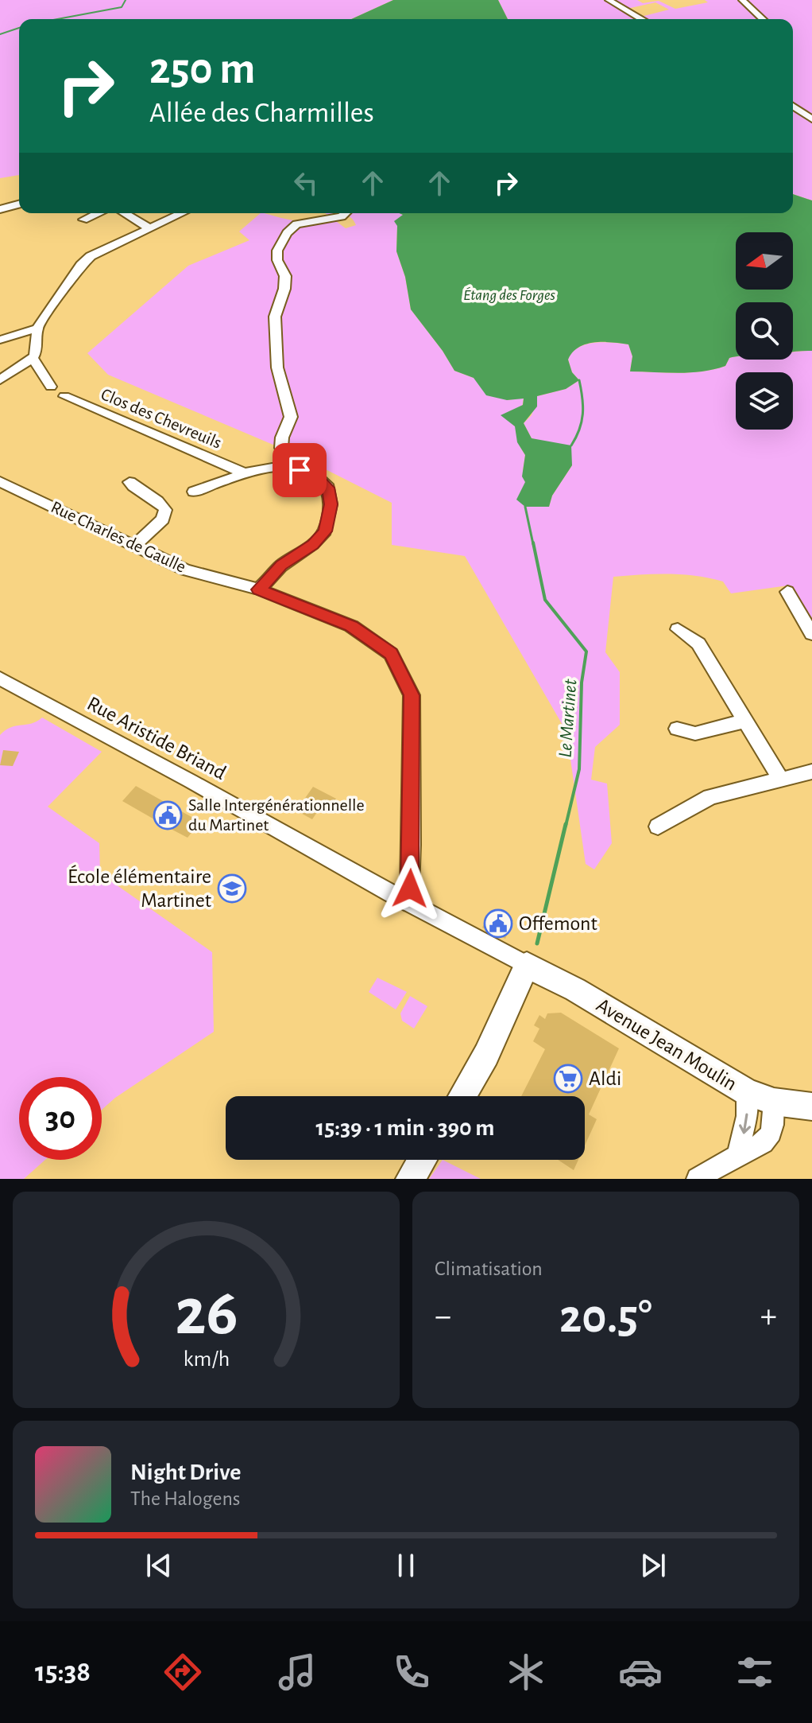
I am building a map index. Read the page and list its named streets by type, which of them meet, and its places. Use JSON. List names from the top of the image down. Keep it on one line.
{"streets":{"main road":["Avenue Jean Moulin"],"street":["Clos des Chevreuils","Rue Charles de Gaulle","Rue Aristide Briand"]},"crossings":[["Rue Charles de Gaulle","Rue Aristide Briand"],["Rue Aristide Briand","Avenue Jean Moulin"]],"water":["Étang des Forges","Le Martinet"],"places":{"public building":["Salle Intergénérationnelle du Martinet","Offemont"],"school or university":["École élémentaire Martinet"],"supermarket":["Aldi"]},"north":"left","page":{"turn":["250 m","Allée des Charmilles"],"limit":"30","trip":"15:39 · 1 min · 390 m","tile":"Climatisation","heat":["−","20.5°","+"],"song":["Night Drive","The Halogens"],"tabs":"15:38","gauge":["26","km/h"]}}
